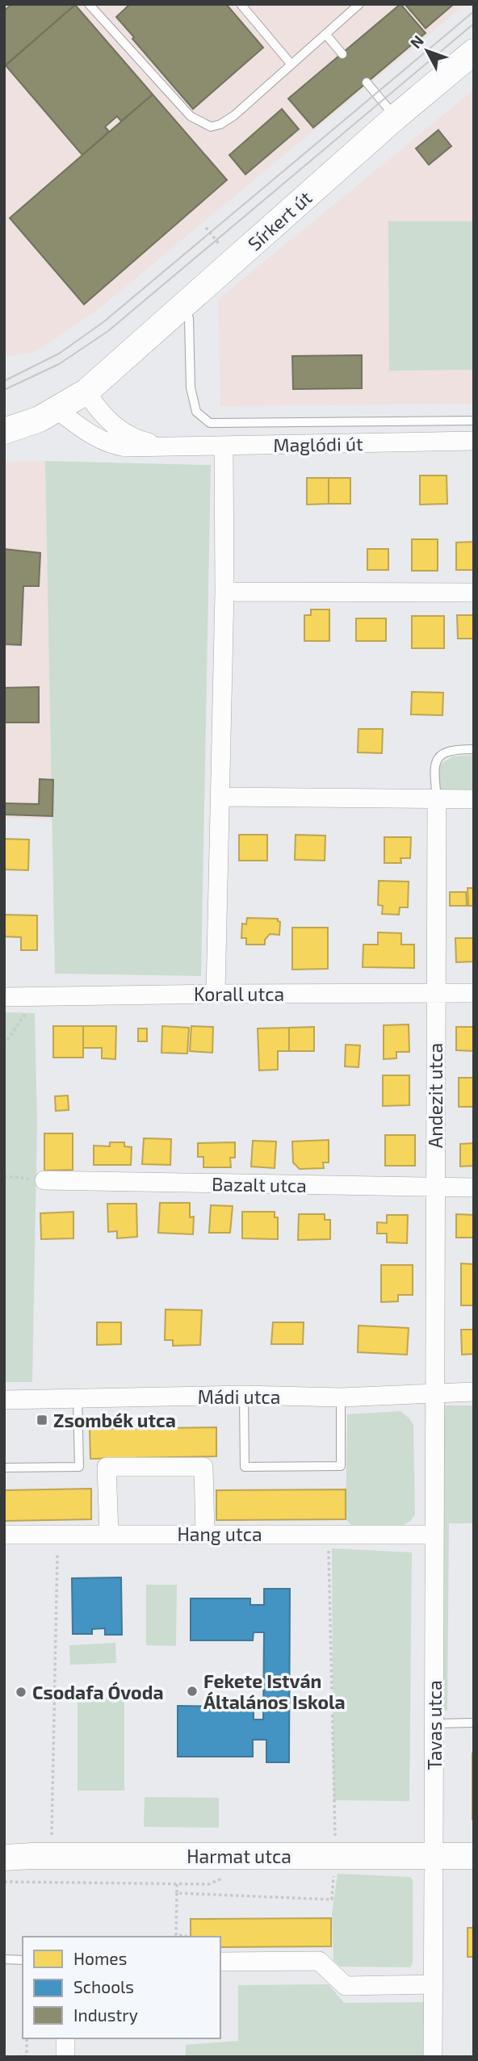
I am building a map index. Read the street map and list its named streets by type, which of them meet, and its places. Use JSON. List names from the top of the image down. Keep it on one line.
{"streets":{"street":["Sírkert út","Maglódi út","Korall utca","Andezit utca","Bazalt utca","Mádi utca","Hang utca","Tavas utca","Harmat utca"]},"crossings":[["Sírkert út","Maglódi út"],["Korall utca","Andezit utca"],["Andezit utca","Bazalt utca"],["Andezit utca","Mádi utca"],["Andezit utca","Tavas utca"],["Mádi utca","Tavas utca"],["Hang utca","Tavas utca"],["Tavas utca","Harmat utca"]],"places":{"transit":["Zsombék utca"],"other":["Fekete István Általános Iskola","Csodafa Óvoda"]},"legend":["Homes","Schools","Industry"],"north":"top left"}
